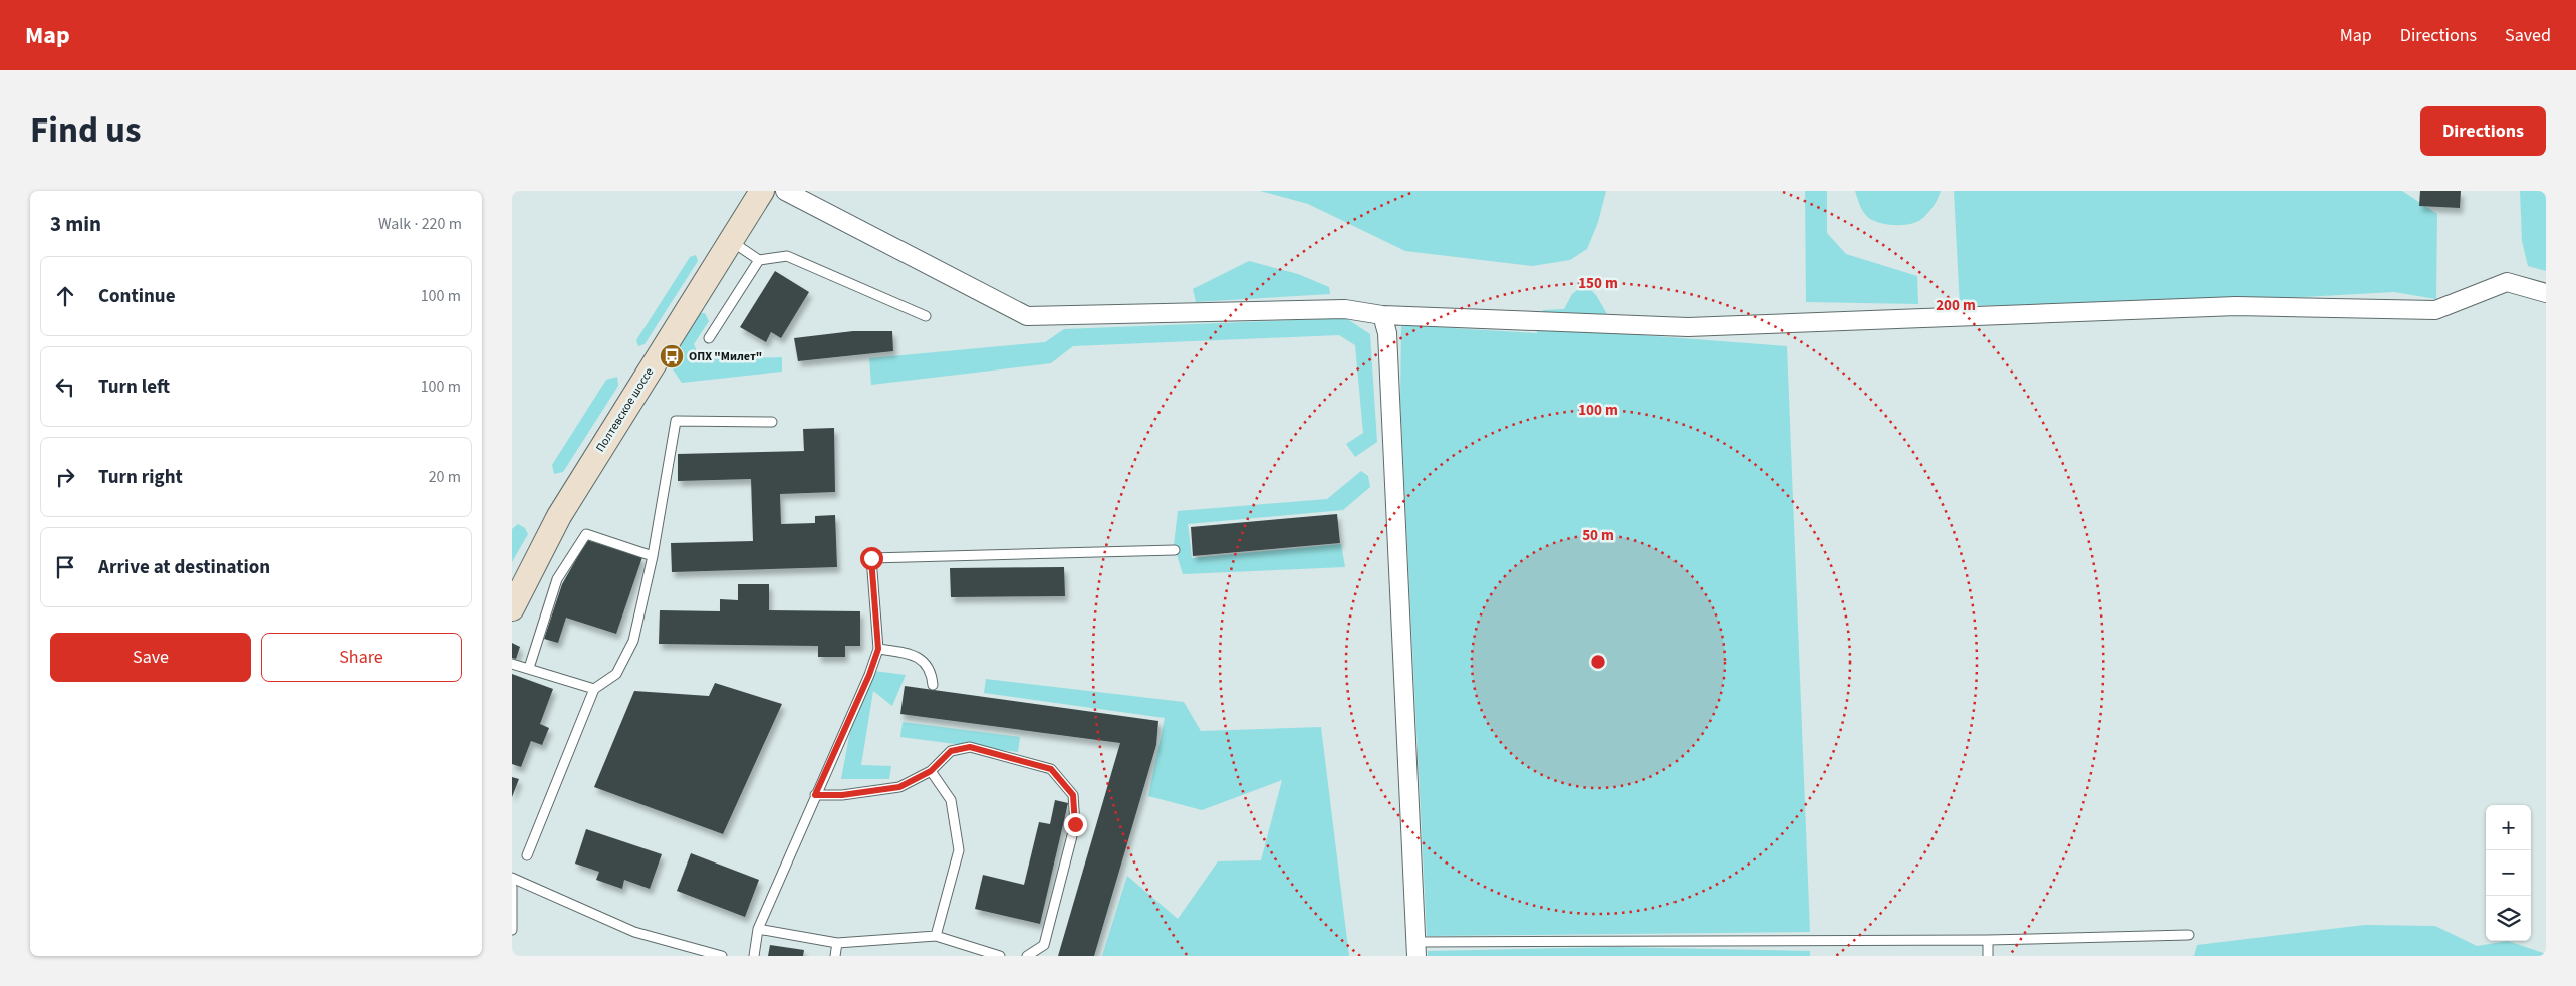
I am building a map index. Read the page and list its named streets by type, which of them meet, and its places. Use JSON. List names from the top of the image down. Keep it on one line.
{"streets":{"street":["Полтевское шоссе"]},"places":{"bus stop":["ОПХ \"Милет\""]},"page":{"header":"Map","nav":["Map","Directions","Saved"],"title":"Find us","buttons":["Directions",["Save","Share"]],"heading":["3 min","Walk · 220 m"],"list":[["Continue","100 m"],["Turn left","100 m"],["Turn right","20 m"],"Arrive at destination"],"map_buttons":["+","−"]},"rings":["150 m","200 m","100 m","50 m"]}
